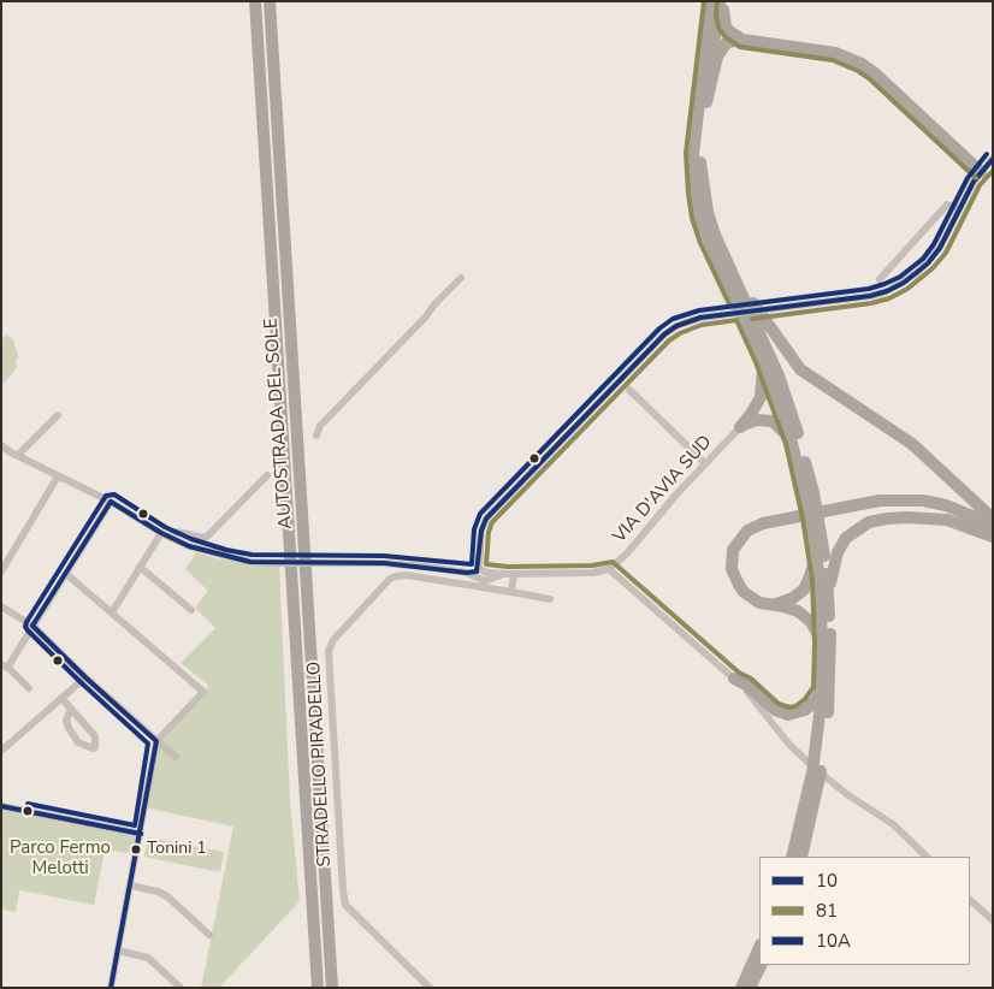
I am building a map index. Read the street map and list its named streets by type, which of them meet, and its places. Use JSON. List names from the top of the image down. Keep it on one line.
{"streets":{"highway":["AUTOSTRADA DEL SOLE"],"street":["VIA D'AVIA SUD","STRADELLO PIRADELLO"]},"parks":["Parco Fermo Melotti"],"places":["Tonini 1"],"lines":["transit line 81","transit line 10A","transit line 10"],"legend":["10","81","10A"]}
